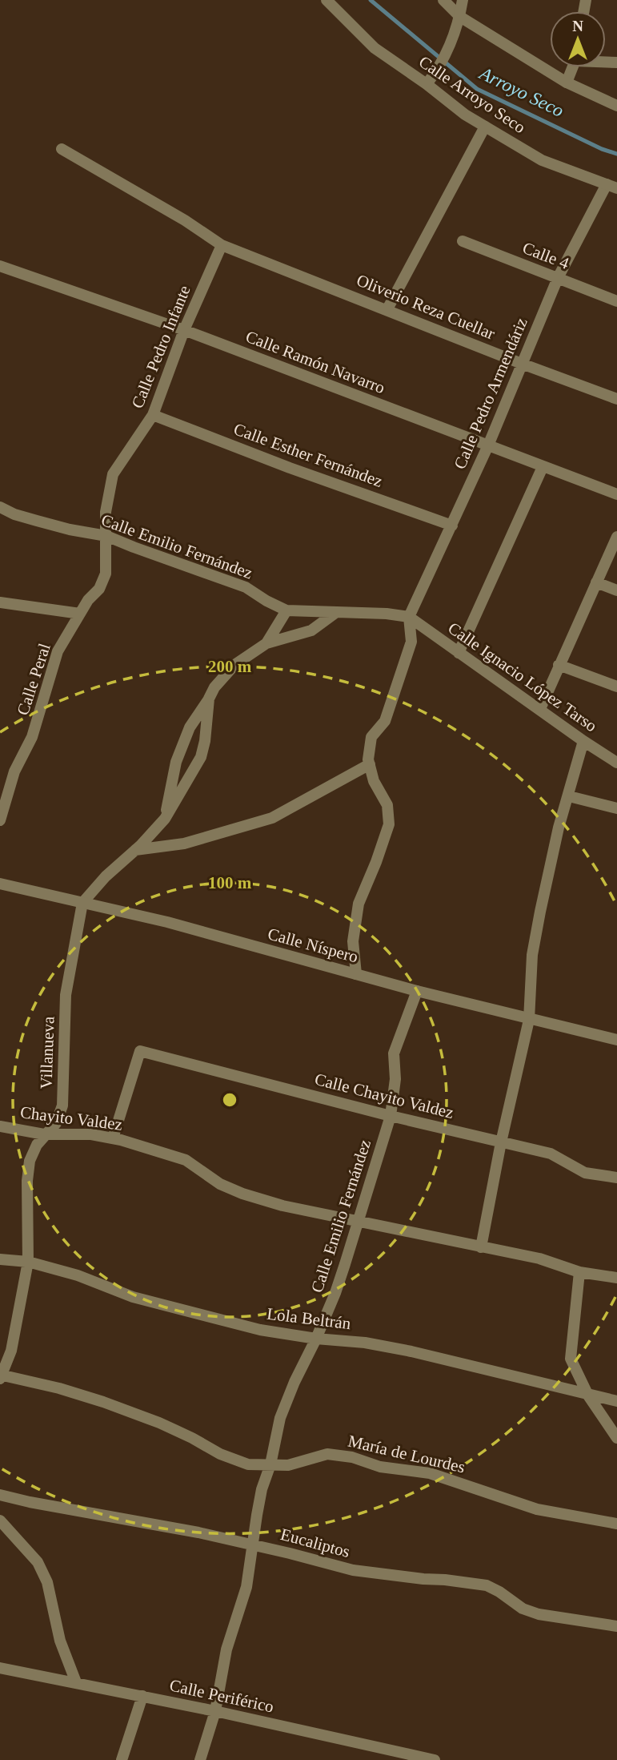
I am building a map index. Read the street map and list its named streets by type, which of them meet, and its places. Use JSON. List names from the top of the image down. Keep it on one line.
{"streets":{"street":["Calle Arroyo Seco","Calle 4","Oliverio Reza Cuellar","Calle Pedro Infante","Calle Ramón Navarro","Calle Pedro Armendáriz","Calle Esther Fernández","Calle Emilio Fernández","Calle Ignacio López Tarso","Calle Peral","Calle Níspero","Villanueva","Calle Chayito Valdez","Chayito Valdez","Lola Beltrán","María de Lourdes","Eucaliptos","Calle Periférico"]},"crossings":[["Calle Arroyo Seco","Calle Pedro Armendáriz"],["Calle 4","Calle Pedro Armendáriz"],["Oliverio Reza Cuellar","Calle Pedro Infante"],["Oliverio Reza Cuellar","Calle Pedro Armendáriz"],["Calle Pedro Infante","Calle Ramón Navarro"],["Calle Pedro Infante","Calle Esther Fernández"],["Calle Pedro Infante","Calle Emilio Fernández"],["Calle Pedro Infante","Calle Peral"],["Calle Ramón Navarro","Calle Pedro Armendáriz"],["Calle Pedro Armendáriz","Calle Esther Fernández"],["Calle Pedro Armendáriz","Calle Emilio Fernández"],["Calle Pedro Armendáriz","Calle Ignacio López Tarso"],["Calle Emilio Fernández","Calle Ignacio López Tarso"],["Calle Emilio Fernández","Calle Níspero"],["Calle Emilio Fernández","Calle Chayito Valdez"],["Calle Emilio Fernández","Chayito Valdez"],["Calle Emilio Fernández","Lola Beltrán"],["Calle Emilio Fernández","María de Lourdes"],["Calle Emilio Fernández","Eucaliptos"],["Calle Emilio Fernández","Calle Periférico"],["Calle Níspero","Villanueva"],["Villanueva","Chayito Valdez"],["Villanueva","Lola Beltrán"],["Villanueva","María de Lourdes"],["Calle Chayito Valdez","Chayito Valdez"]],"water":["Arroyo Seco"],"north":"top","rings":["200 m","100 m"]}
